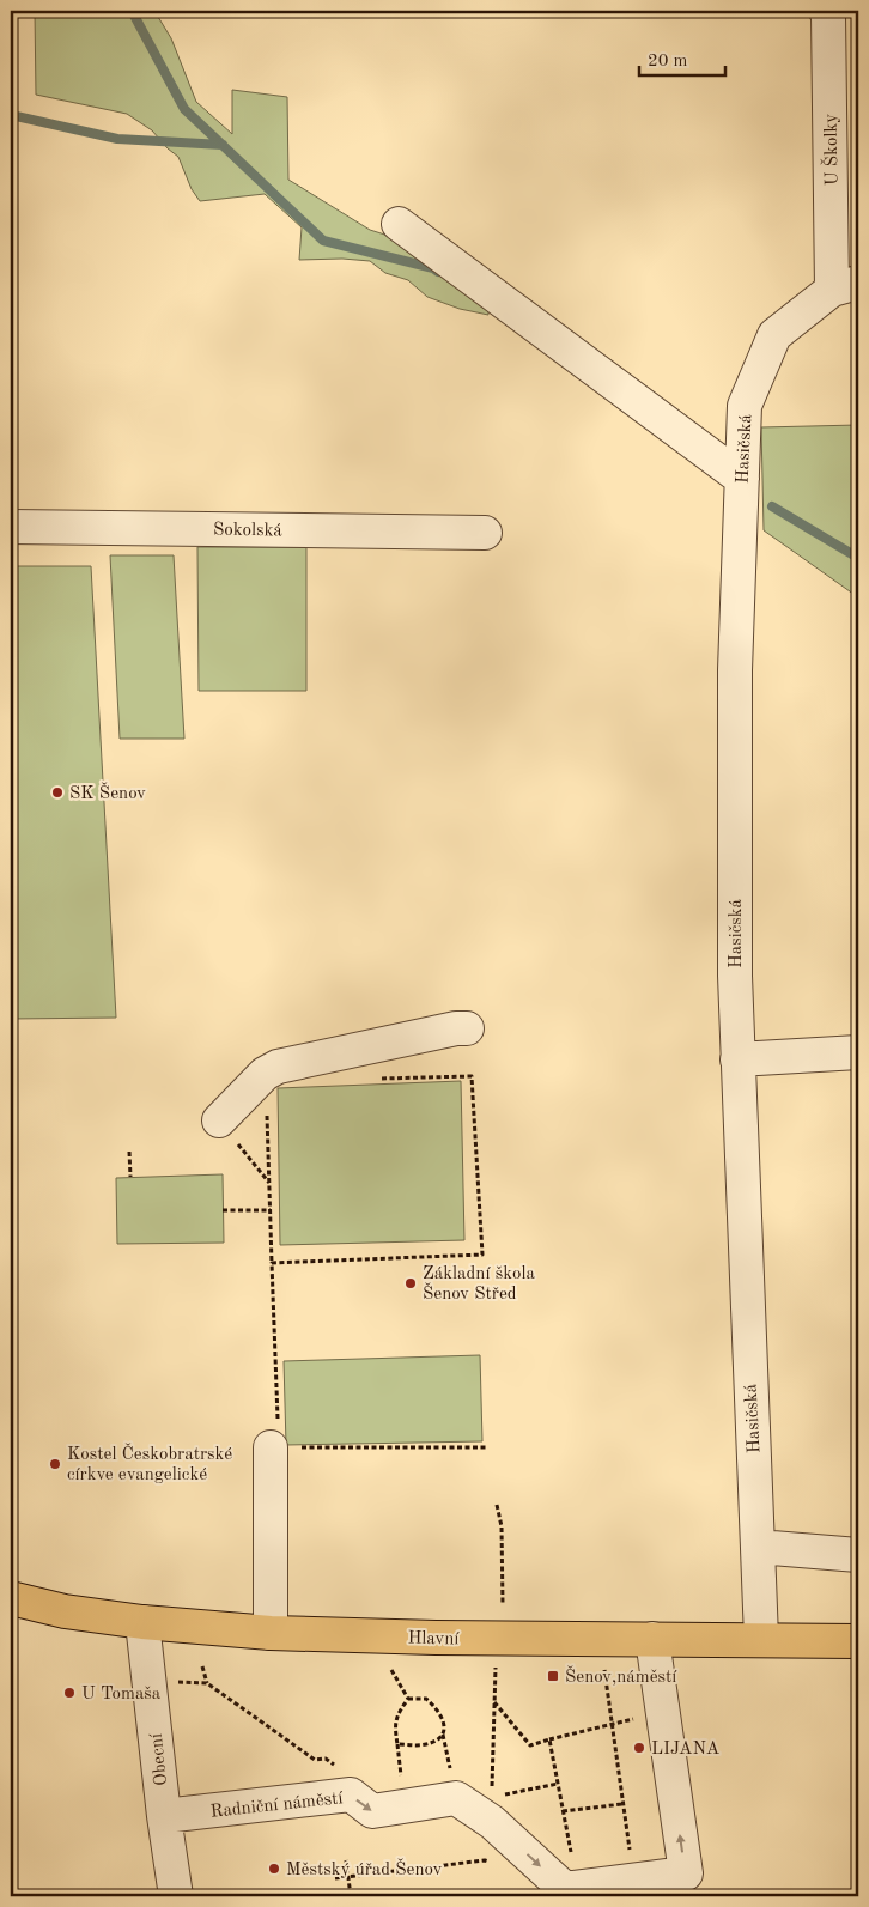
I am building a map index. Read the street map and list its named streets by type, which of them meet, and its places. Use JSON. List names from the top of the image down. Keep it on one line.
{"streets":{"main road":["Hlavní"],"street":["U Školky","Hasičská","Sokolská","Obecní","Radniční náměstí"]},"crossings":[["U Školky","Hasičská"],["Hasičská","Hlavní"],["Hlavní","Obecní"],["Obecní","Radniční náměstí"]],"one_way":["Radniční náměstí"],"places":{"other":["SK Šenov","Základní škola Šenov Střed","Kostel Českobratrské církve evangelické","U Tomaša","LIJANA","Městský úřad Šenov"],"transit":["Šenov,náměstí"]},"scale_bar":"20 m"}
